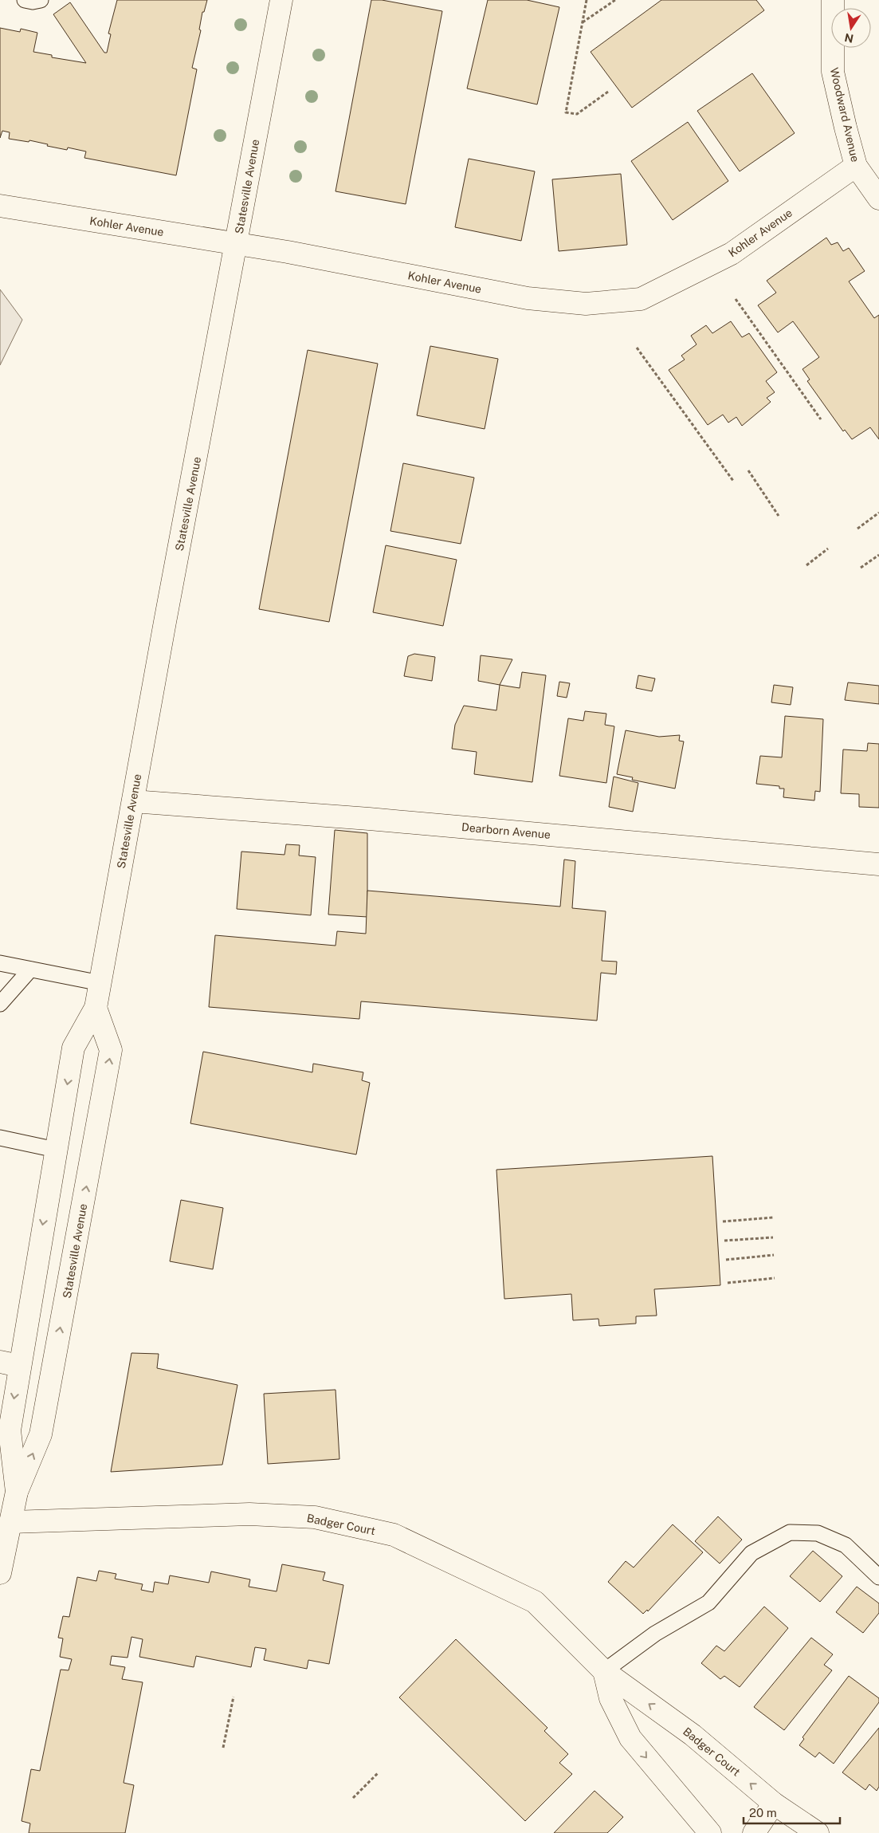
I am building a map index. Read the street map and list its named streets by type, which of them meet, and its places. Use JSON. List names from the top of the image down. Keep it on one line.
{"streets":{"street":["Woodward Avenue","Statesville Avenue","Kohler Avenue","Dearborn Avenue","Badger Court"]},"crossings":[["Woodward Avenue","Kohler Avenue"],["Statesville Avenue","Kohler Avenue"],["Statesville Avenue","Dearborn Avenue"],["Statesville Avenue","Badger Court"]],"scale_bar":"20 m","north":"bottom"}
